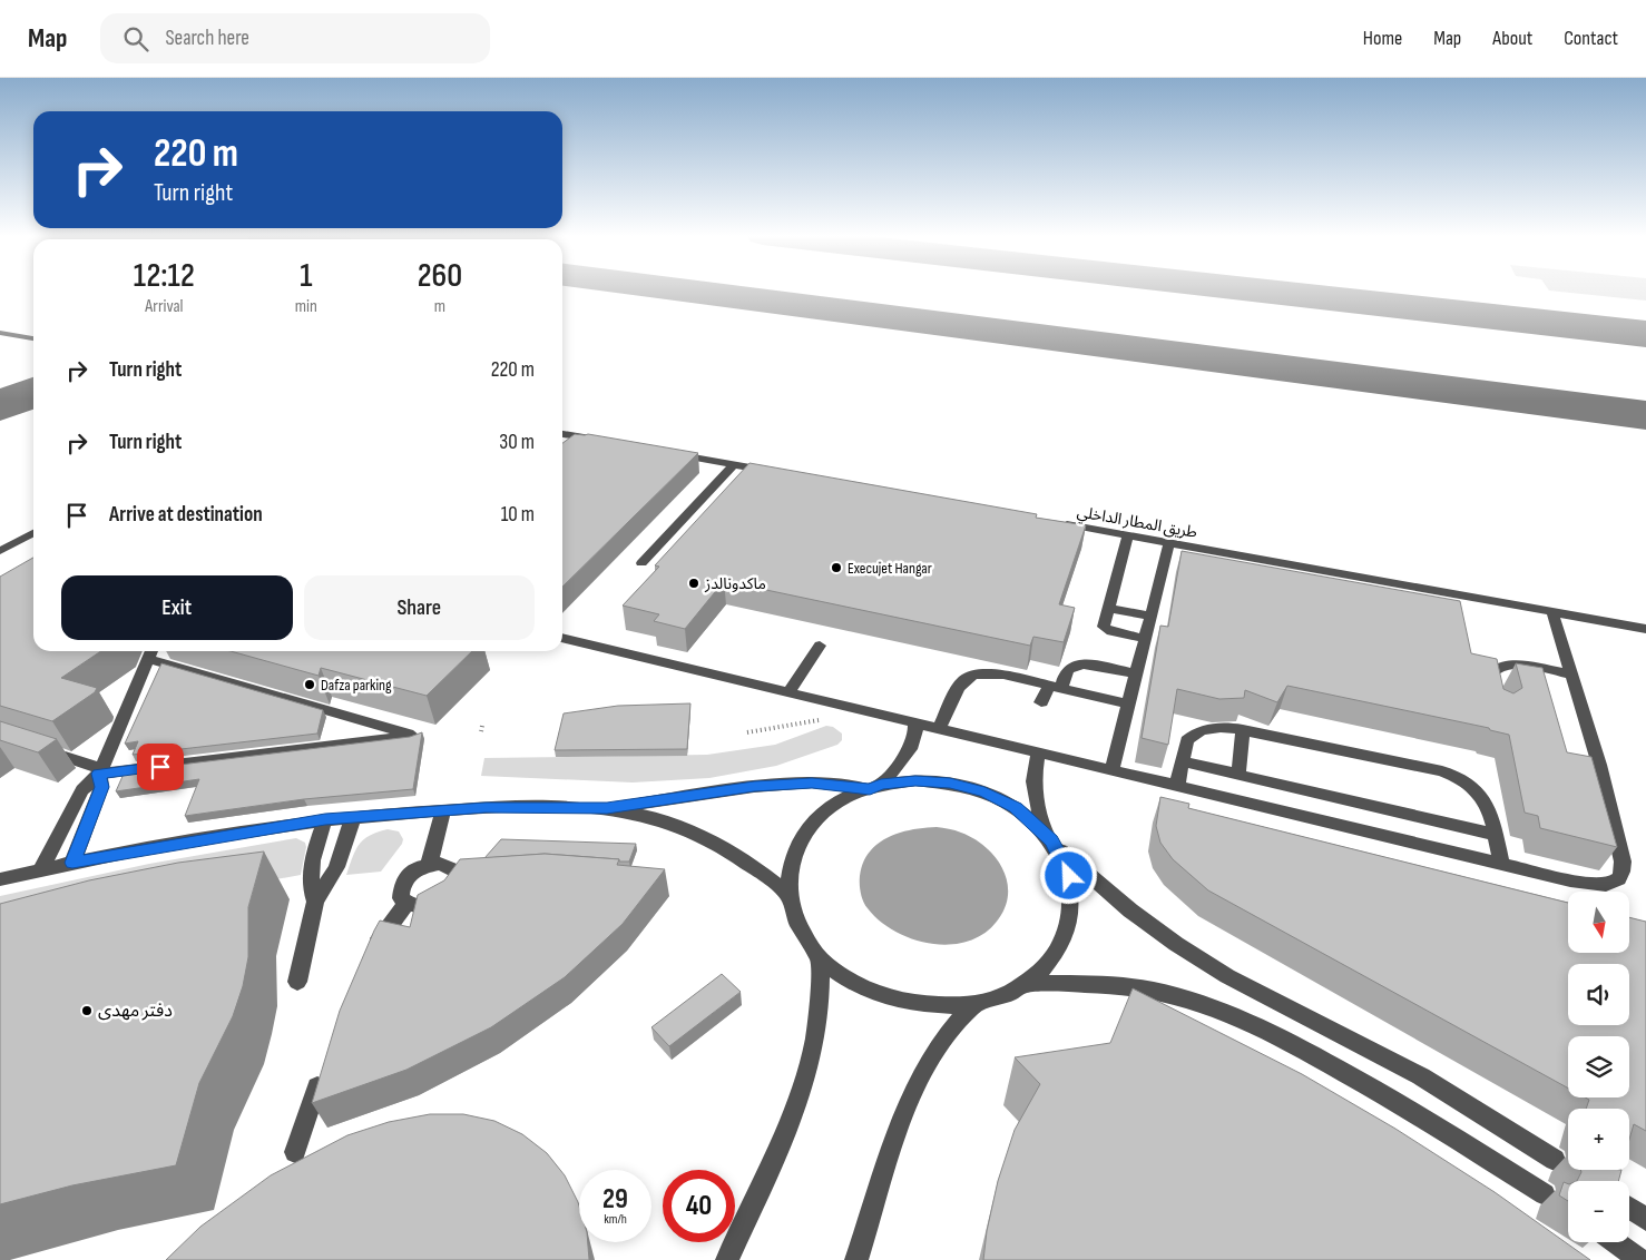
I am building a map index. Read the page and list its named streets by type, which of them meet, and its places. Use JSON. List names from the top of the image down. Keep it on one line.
{"streets":{"street":["طريق المطار الداخلي"]},"places":["Execujet Hangar","ماكدونالدز","Dafza parking","دفتر مهدى"],"north":"bottom","page":{"header":"Map","search":"Search here","nav":["Home","Map","About","Contact"],"turn":["220 m","Turn right"],"eta":["12:12","Arrival","1","min","260","m"],"list":[{"name":"Turn right","value":"220 m"},{"name":"Turn right","value":"30 m"},{"name":"Arrive at destination","value":"10 m"}],"buttons":["Exit","Share"],"map_buttons":["+","−"],"speed":"29 km/h","limit":"40"}}
